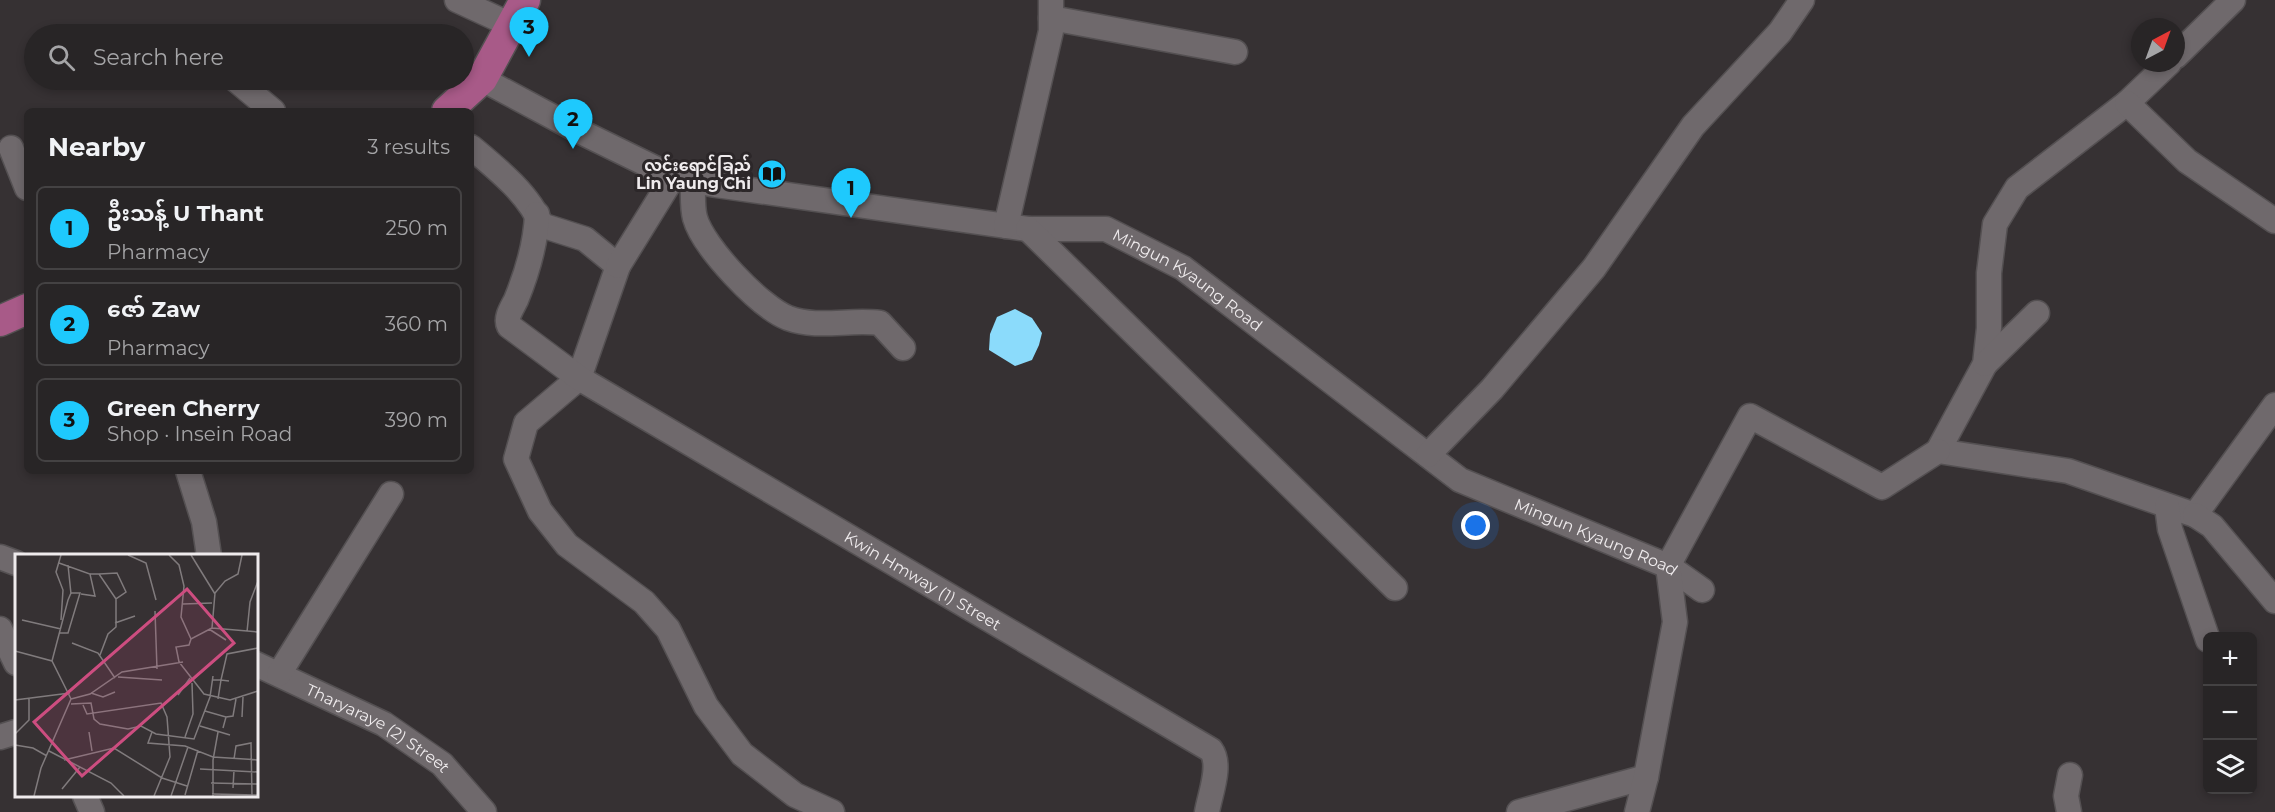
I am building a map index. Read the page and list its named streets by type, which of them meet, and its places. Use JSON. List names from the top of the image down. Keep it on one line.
{"streets":{"street":["Mingun Kyaung Road","Kwin Hmway (1) Street","Tharyaraye (2) Street"]},"places":{"library":["လင်းရောင်ခြည် Lin Yaung Chi"]},"north":"top right","page":{"pins":["3","2","1"],"search":"Search here","heading":["Nearby","3 results"],"list":[{"mark":"1","name":"ဦးသန့် U Thant","note":"Pharmacy","value":"250 m"},{"mark":"2","name":"ဇော် Zaw","note":"Pharmacy","value":"360 m"},{"mark":"3","name":"Green Cherry","note":"Shop · Insein Road","value":"390 m"}],"map_buttons":["+","−"]}}
